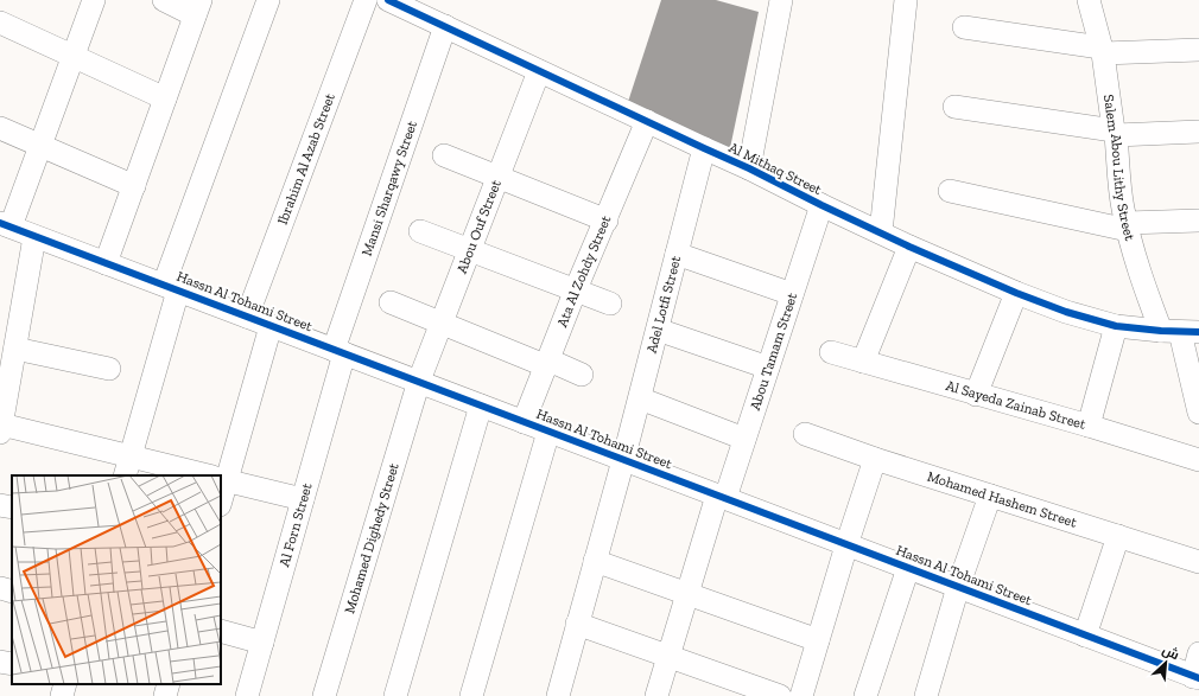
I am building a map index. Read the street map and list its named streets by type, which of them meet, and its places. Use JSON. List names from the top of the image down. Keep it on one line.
{"streets":{"street":["Ibrahim Al Azab Street","Salem Abou Lithy Street","Al Mithaq Street","Mansi Sharqawy Street","Abou Ouf Street","Ata Al Zohdy Street","Hassn Al Tohami Street","Adel Lotfi Street","Abou Tamam Street","Al Sayeda Zainab Street","Mohamed Hashem Street","Al Forn Street","Mohamed Dighedy Street"]},"crossings":[["Ibrahim Al Azab Street","Hassn Al Tohami Street"],["Salem Abou Lithy Street","Al Mithaq Street"],["Al Mithaq Street","Mansi Sharqawy Street"],["Al Mithaq Street","Abou Ouf Street"],["Al Mithaq Street","Ata Al Zohdy Street"],["Al Mithaq Street","Adel Lotfi Street"],["Al Mithaq Street","Abou Tamam Street"],["Mansi Sharqawy Street","Hassn Al Tohami Street"],["Mansi Sharqawy Street","Al Forn Street"],["Abou Ouf Street","Hassn Al Tohami Street"],["Abou Ouf Street","Mohamed Dighedy Street"],["Ata Al Zohdy Street","Hassn Al Tohami Street"],["Hassn Al Tohami Street","Adel Lotfi Street"],["Hassn Al Tohami Street","Abou Tamam Street"],["Hassn Al Tohami Street","Al Forn Street"],["Hassn Al Tohami Street","Mohamed Dighedy Street"]],"north":"top right"}
